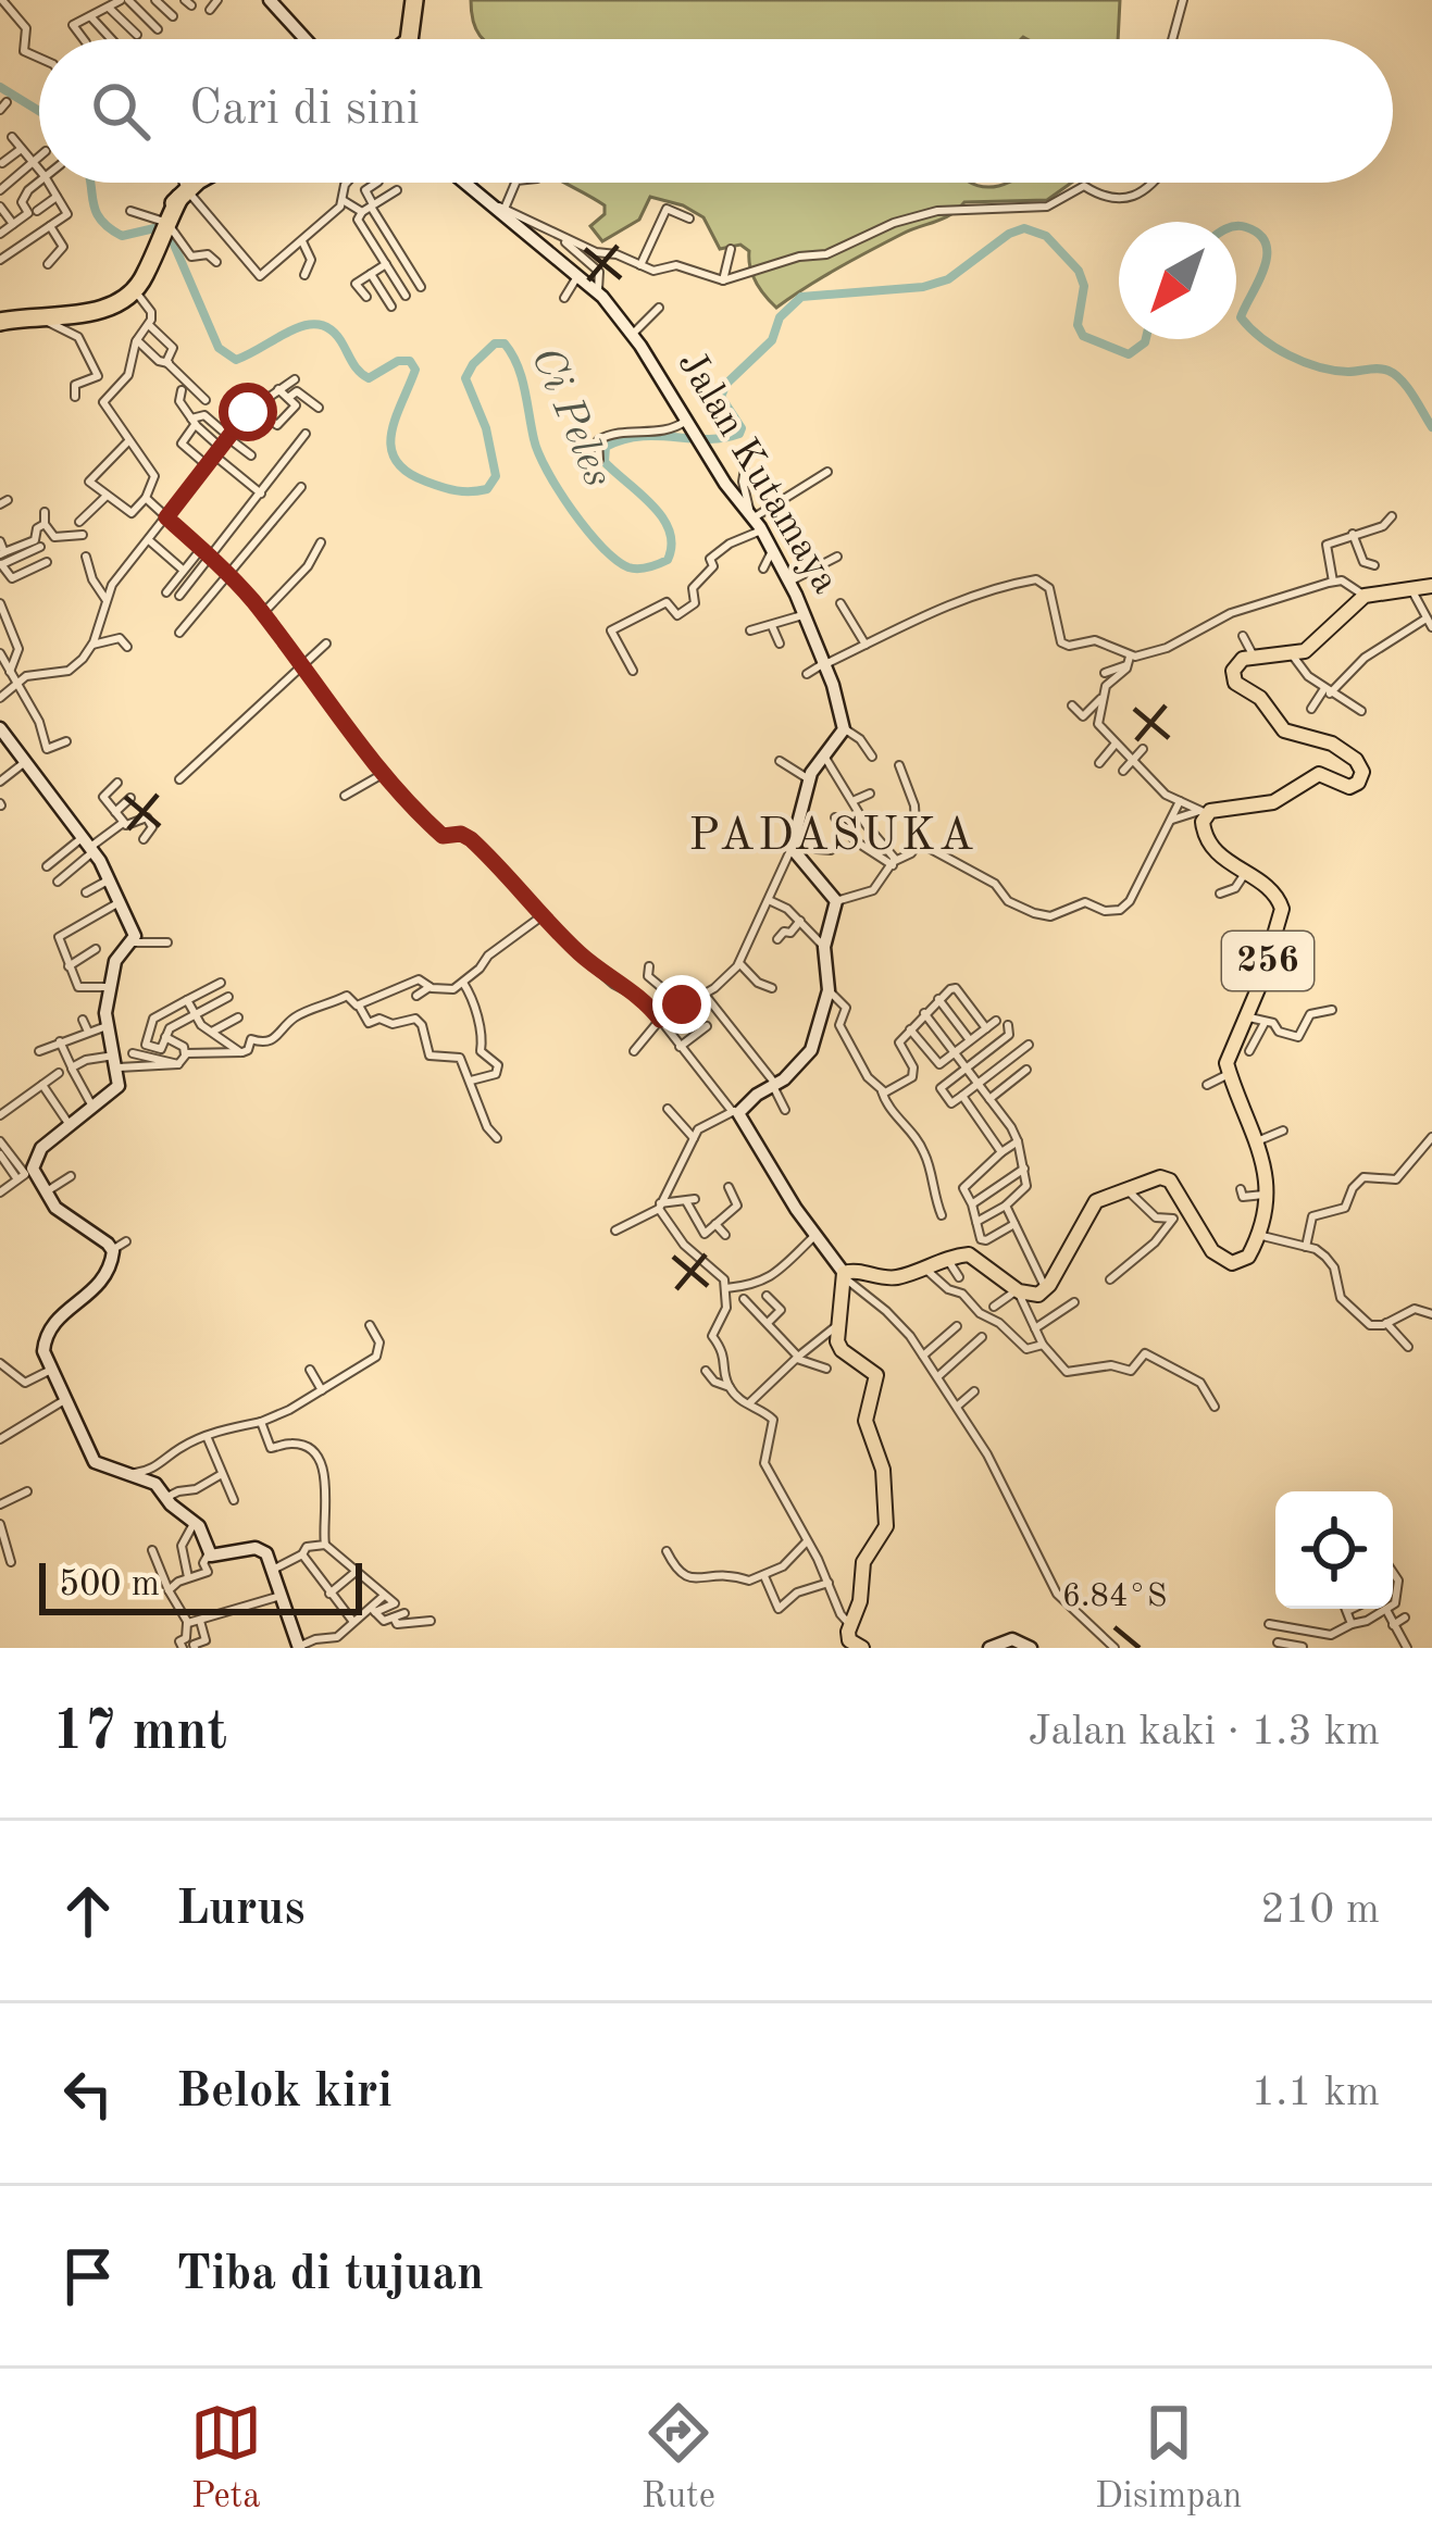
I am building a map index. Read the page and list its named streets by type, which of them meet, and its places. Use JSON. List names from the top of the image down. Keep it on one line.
{"streets":{"main road":["Jalan Kutamaya","256"]},"districts":["PADASUKA"],"water":["Ci Peles"],"scale_bar":"500 m","north":"bottom left","page":{"search":"Cari di sini","scale":"500 m","heading":["17 mnt","Jalan kaki · 1.3 km"],"list":[["Lurus","210 m"],["Belok kiri","1.1 km"],"Tiba di tujuan"],"nav":["Peta","Rute","Disimpan"]},"coordinates":["6.84°S"]}
